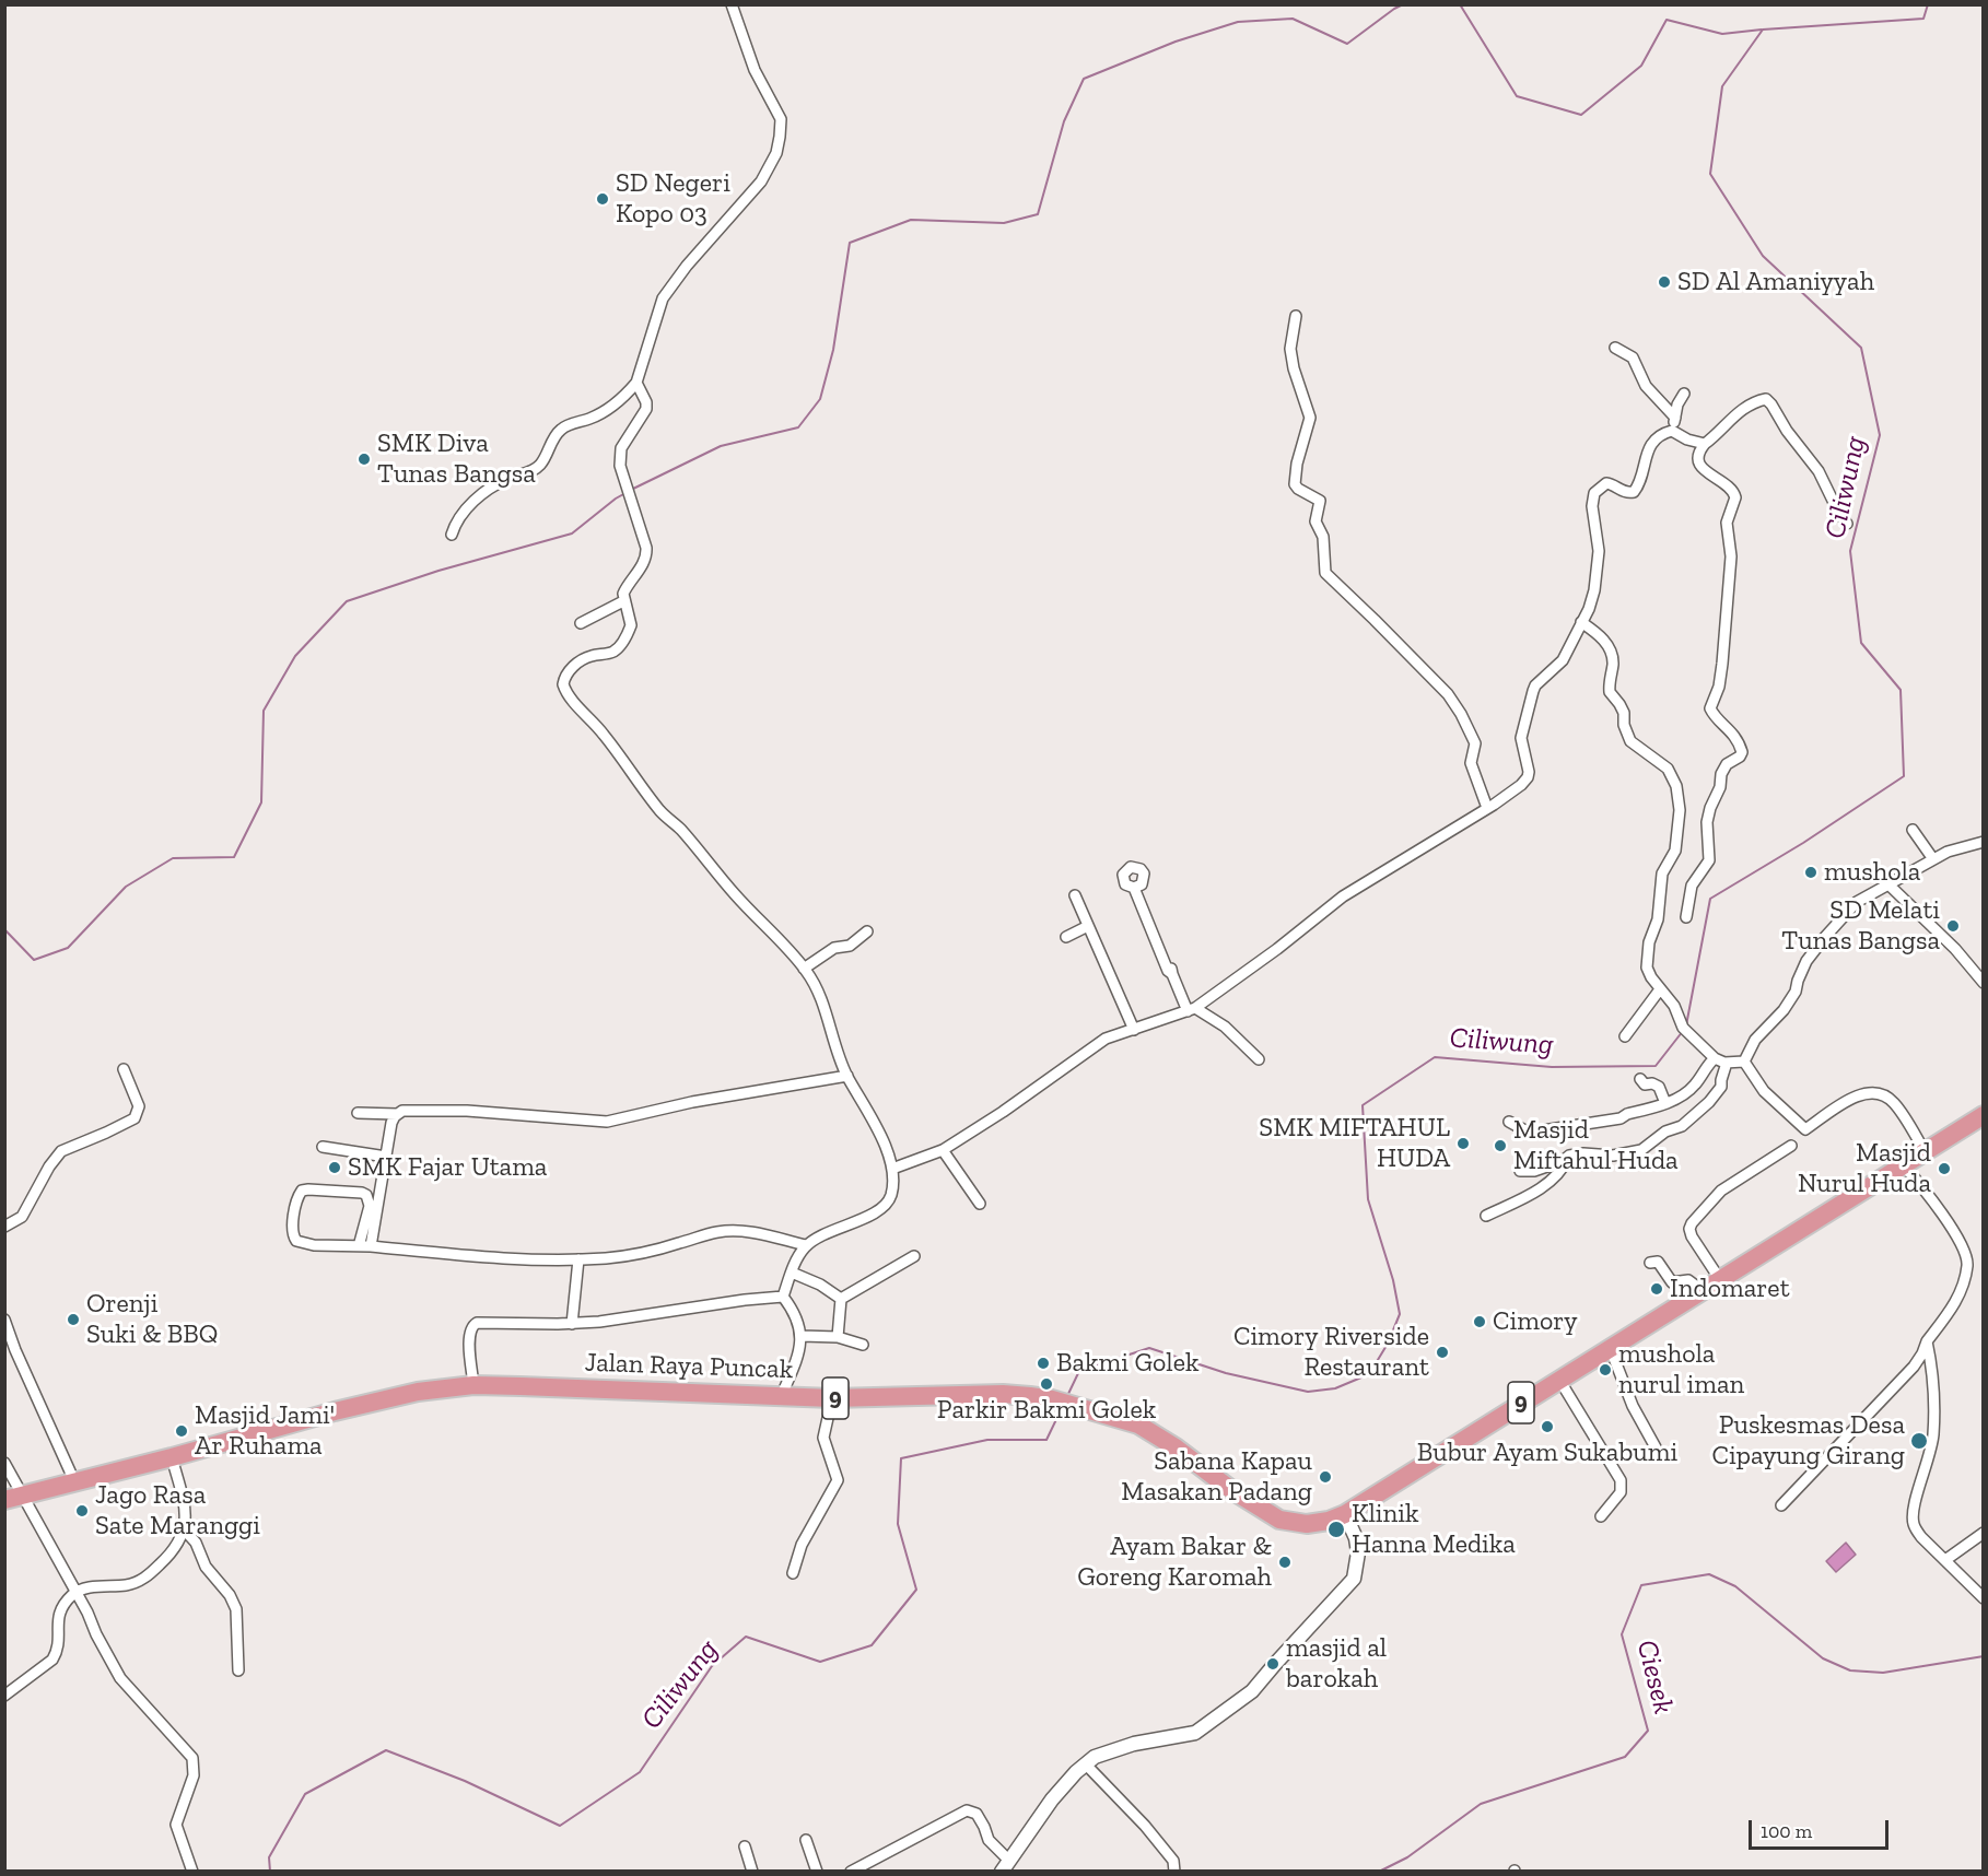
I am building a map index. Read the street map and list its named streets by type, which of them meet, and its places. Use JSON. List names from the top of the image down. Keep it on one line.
{"streets":{"highway":["Jalan Raya Puncak","9"]},"water":["Ciliwung","Ciesek"],"places":["SD Negeri Kopo 03","SD Al Amaniyyah","SMK Diva Tunas Bangsa","mushola","SD Melati Tunas Bangsa","SMK MIFTAHUL HUDA","Masjid Miftahul Huda","SMK Fajar Utama","Masjid Nurul Huda","Indomaret","Orenji Suki & BBQ","Cimory","Cimory Riverside Restaurant","Bakmi Golek","mushola nurul iman","Parkir Bakmi Golek","Bubur Ayam Sukabumi","Masjid Jami' Ar Ruhama","Puskesmas Desa Cipayung Girang","Sabana Kapau Masakan Padang","Jago Rasa Sate Maranggi","Klinik Hanna Medika","Ayam Bakar & Goreng Karomah","masjid al barokah"],"scale_bar":"100 m"}
